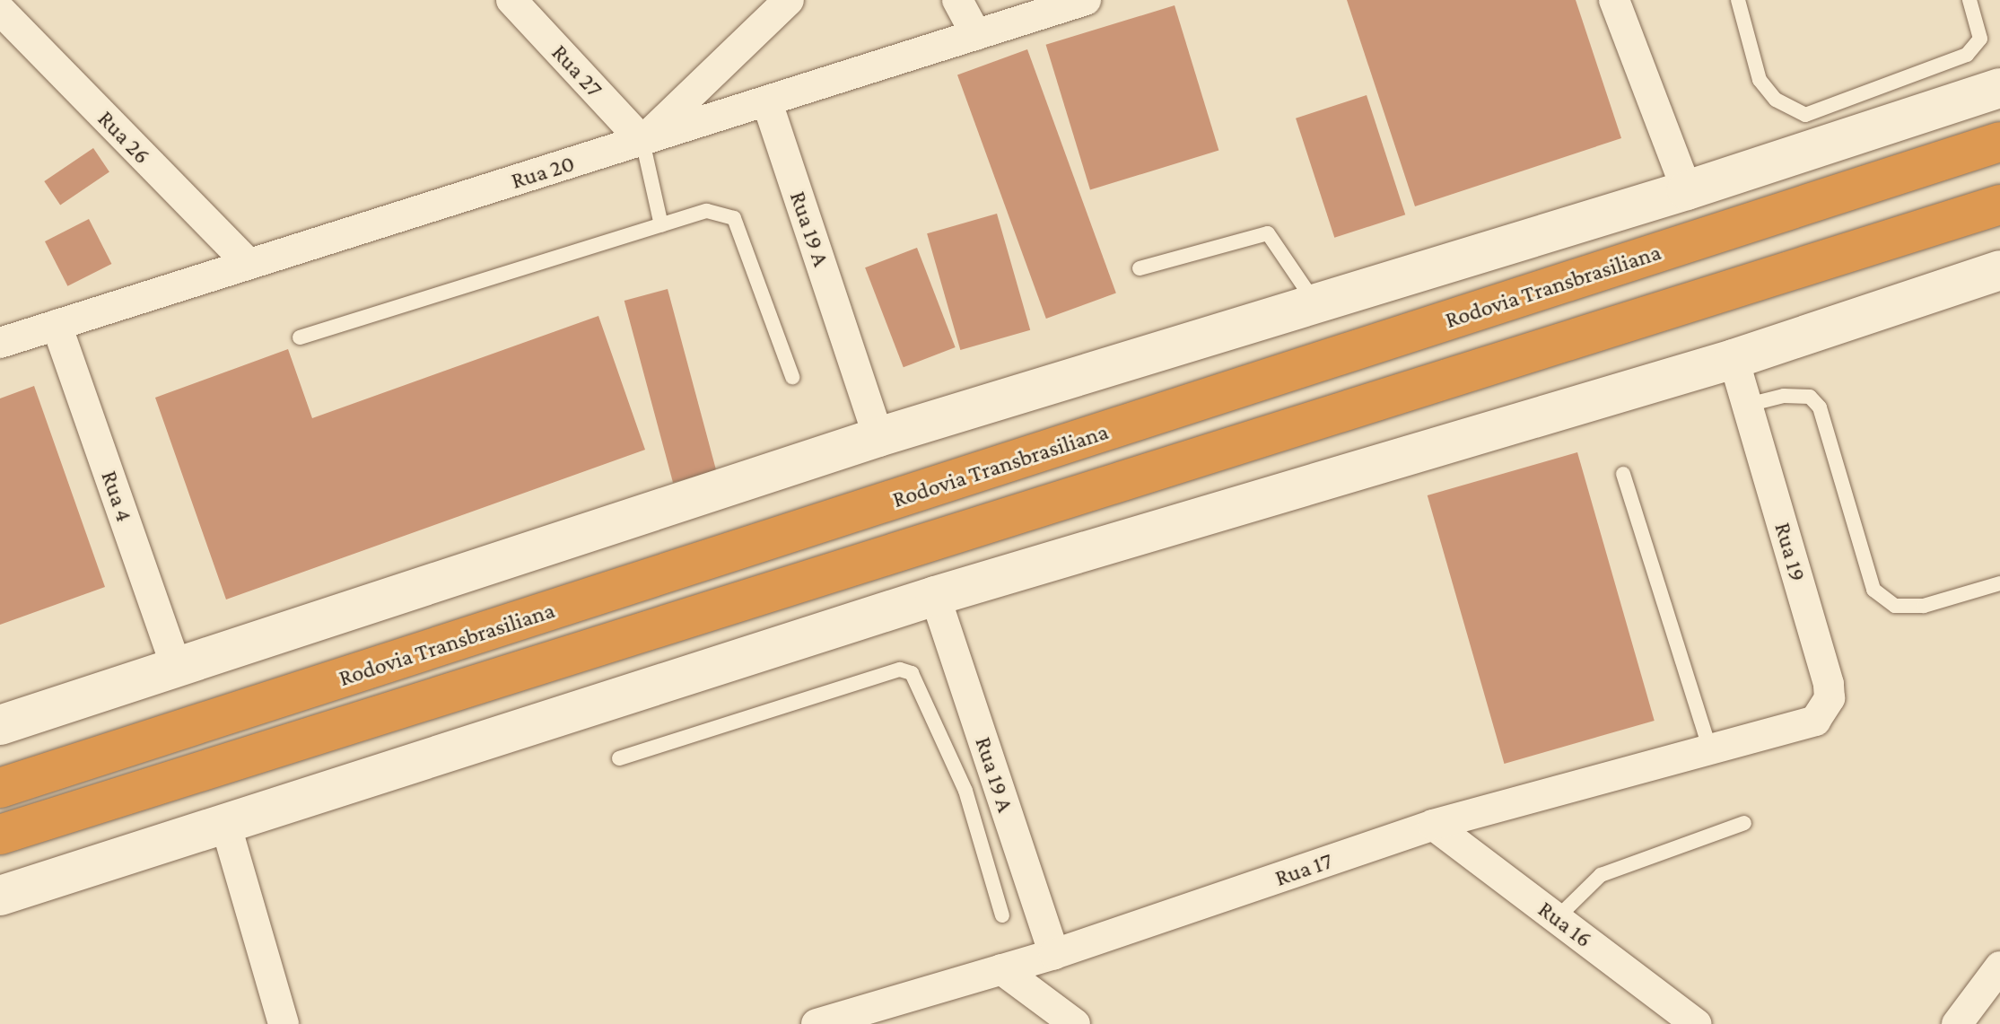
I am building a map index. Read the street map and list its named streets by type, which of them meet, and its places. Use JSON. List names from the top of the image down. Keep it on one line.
{"streets":{"highway":["Rodovia Transbrasiliana"],"street":["Rua 27","Rua 26","Rua 20","Rua 19 A","Rua 4","Rua 19","Rua 17","Rua 16"]},"crossings":[["Rua 27","Rua 20"],["Rua 26","Rua 20"],["Rua 20","Rua 19 A"],["Rua 20","Rua 4"],["Rua 19 A","Rua 17"],["Rua 19","Rua 17"],["Rua 17","Rua 16"]]}
